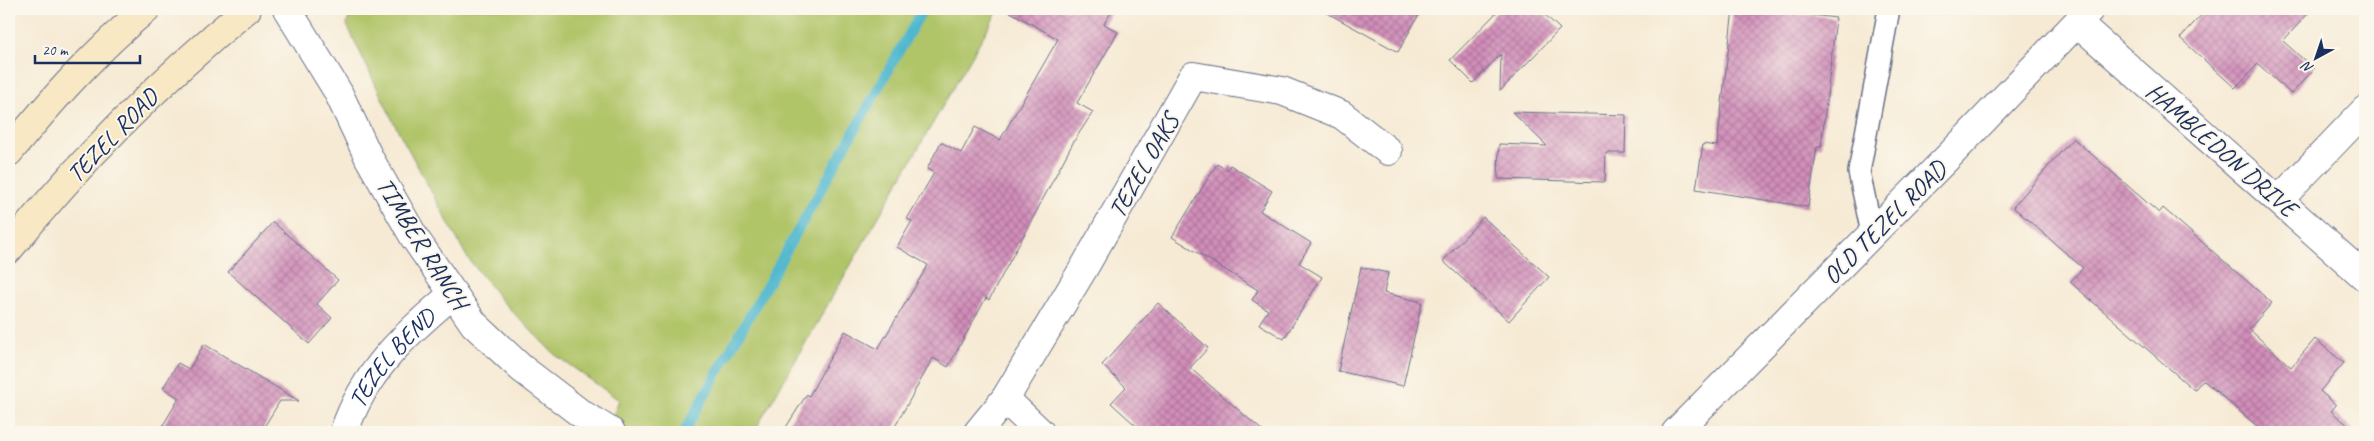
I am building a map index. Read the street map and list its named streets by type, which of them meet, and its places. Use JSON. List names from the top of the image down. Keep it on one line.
{"streets":{"main road":["TEZEL ROAD"],"street":["HAMBLEDON DRIVE","TEZEL OAKS","OLD TEZEL ROAD","TIMBER RANCH","TEZEL BEND"]},"crossings":[["HAMBLEDON DRIVE","OLD TEZEL ROAD"],["TIMBER RANCH","TEZEL BEND"]],"scale_bar":"20 m","north":"bottom left"}
